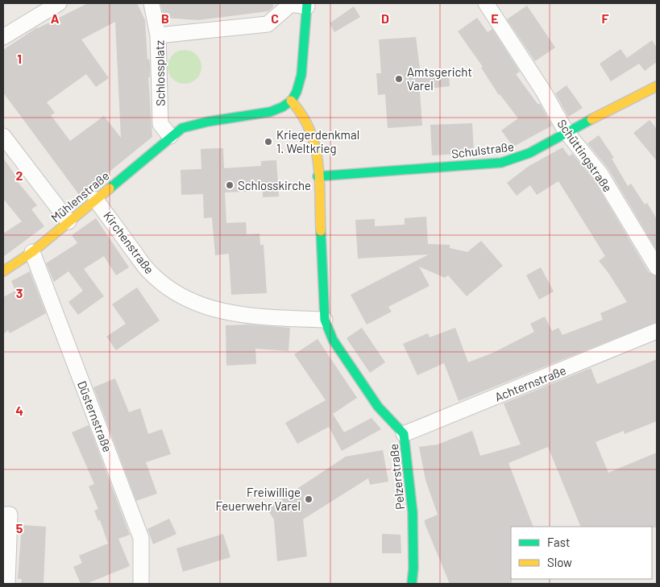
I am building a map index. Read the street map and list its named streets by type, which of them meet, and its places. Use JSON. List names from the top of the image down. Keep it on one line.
{"streets":{"street":["Schlossplatz","Schulstraße","Schüttingstraße","Mühlenstraße","Kirchenstraße","Achternstraße","Düsternstraße","Pelzerstraße"]},"crossings":[["Schlossplatz","Mühlenstraße"],["Schulstraße","Schüttingstraße"],["Mühlenstraße","Kirchenstraße"],["Mühlenstraße","Düsternstraße"],["Kirchenstraße","Pelzerstraße"],["Achternstraße","Pelzerstraße"]],"places":["Amtsgericht Varel","Kriegerdenkmal 1. Weltkrieg","Schlosskirche","Freiwillige Feuerwehr Varel"],"legend":["Fast","Slow"],"grid":{"columns":["A","B","C","D","E","F"],"rows":["1","2","3","4","5"]}}
